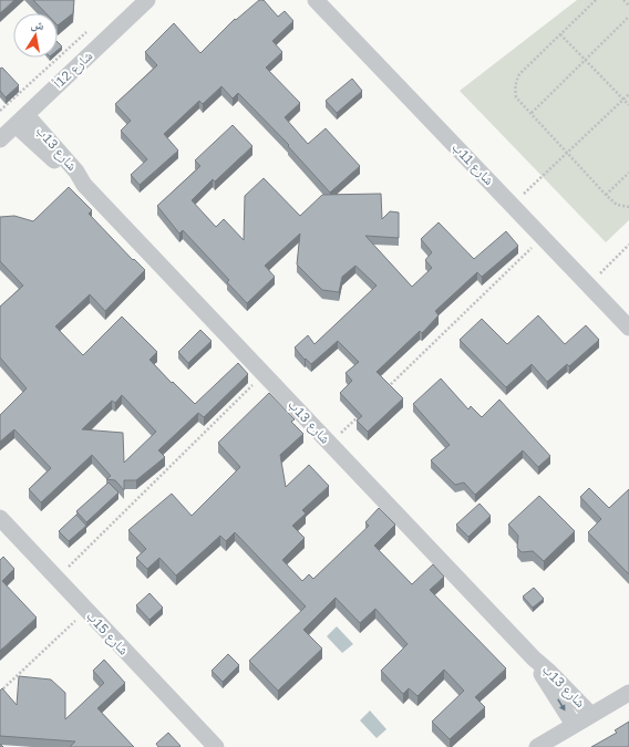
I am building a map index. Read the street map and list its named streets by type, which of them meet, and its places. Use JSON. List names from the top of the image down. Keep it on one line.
{"streets":{"street":["شارع 12أ","شارع 13ب","شارع 11ب","شارع 15ب"]},"crossings":[["شارع 12أ","شارع 13ب"]],"north":"top"}
